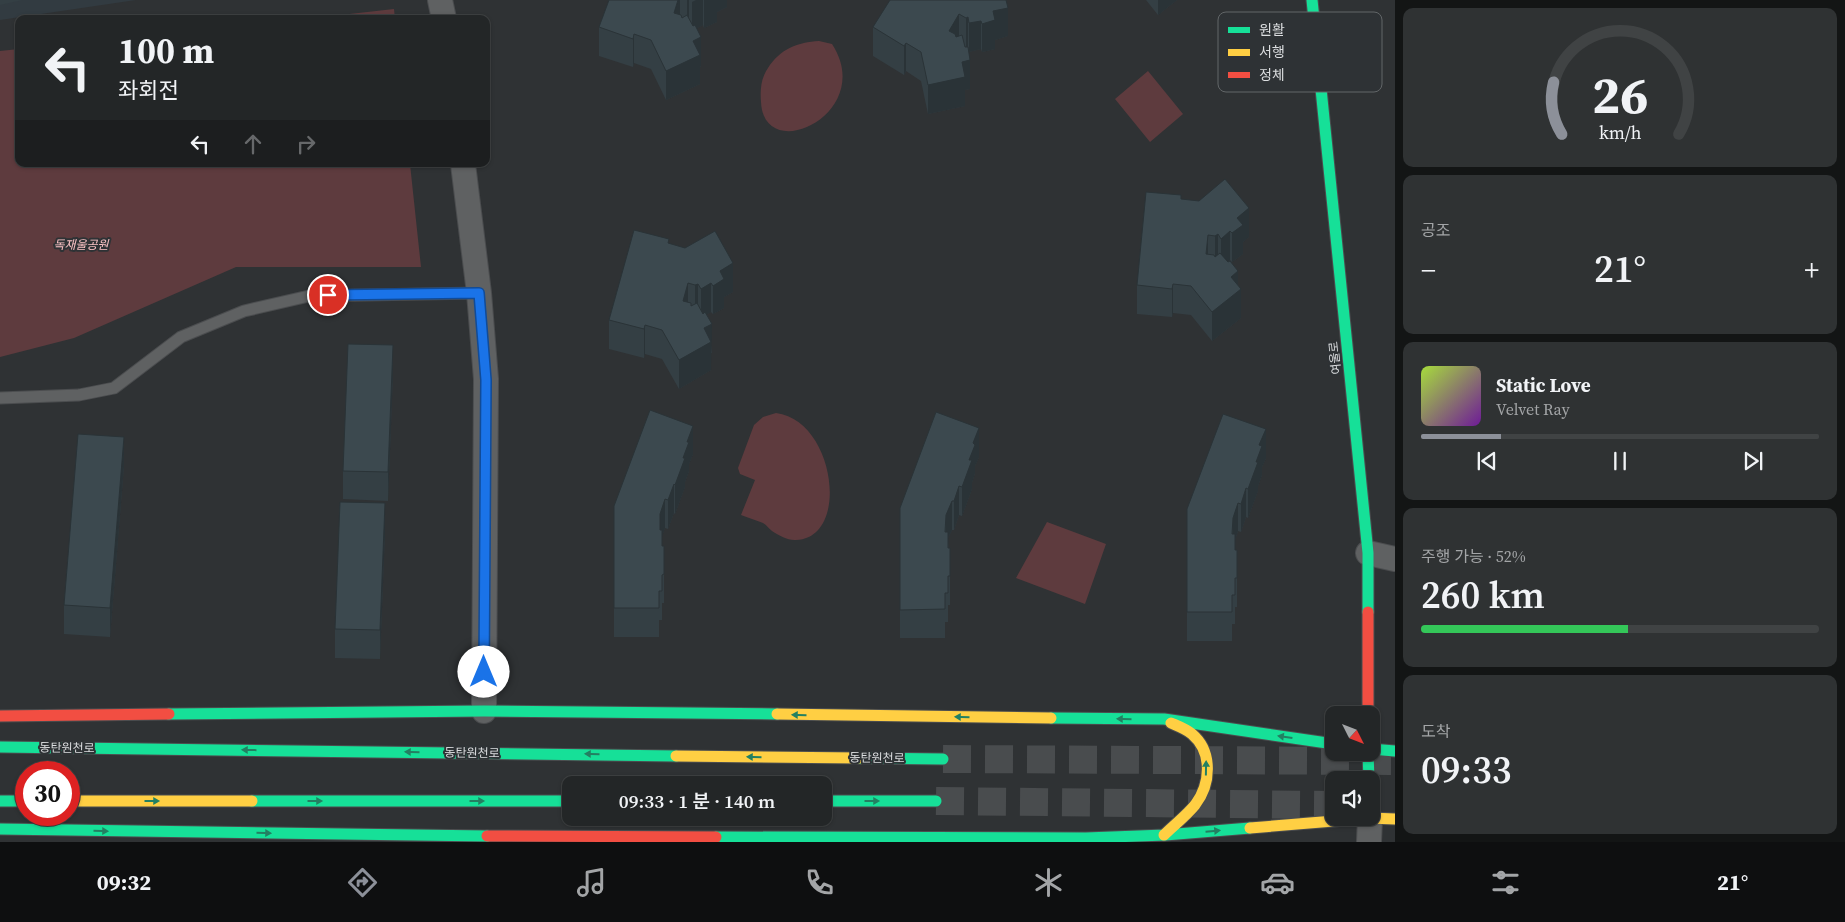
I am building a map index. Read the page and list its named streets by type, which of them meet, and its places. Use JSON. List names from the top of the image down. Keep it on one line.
{"streets":{"main road":["여울로","동탄원천로"]},"parks":["독재울공원"],"legend":["원활","서행","정체"],"north":"bottom right","page":{"turn":["100 m","좌회전"],"tile":["공조",["주행 가능 · 52%","260 km"],["도착","09:33"]],"heat":["−","21°","+"],"song":["Static Love","Velvet Ray"],"limit":"30","trip":"09:33 · 1 분 · 140 m","tabs":["09:32","21°"],"gauge":["26","km/h"]}}
